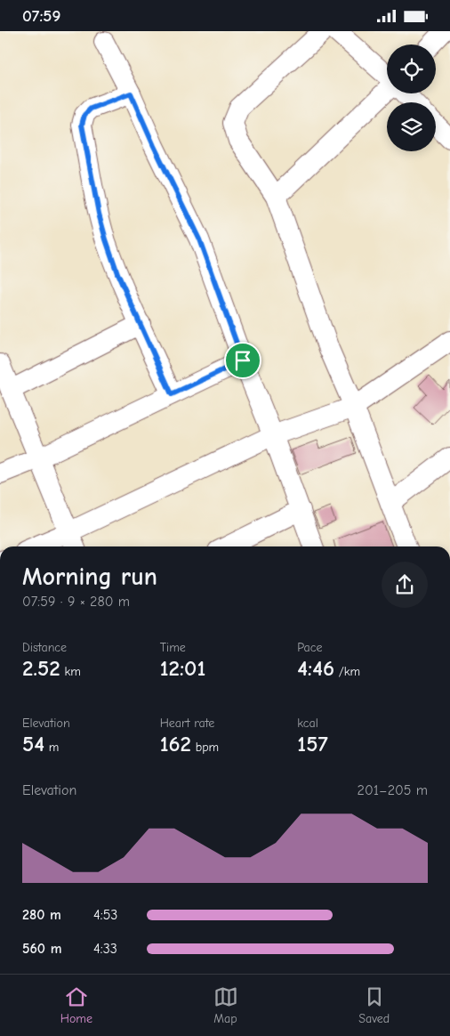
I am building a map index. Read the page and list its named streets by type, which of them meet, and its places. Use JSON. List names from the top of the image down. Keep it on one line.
{"page":{"status":"07:59","heading":["Morning run","07:59 · 9 × 280 m"],"stats":[["Distance","2.52 km"],["Time","12:01"],["Pace","4:46 /km"],["Elevation","54 m"],["Heart rate","162 bpm"],["kcal","157"]],"chart":["Elevation","201–205 m"],"list":[{"name":"280 m","note":"4:53"},{"name":"560 m","note":"4:33"}],"tabs":["Home","Map","Saved"]}}
